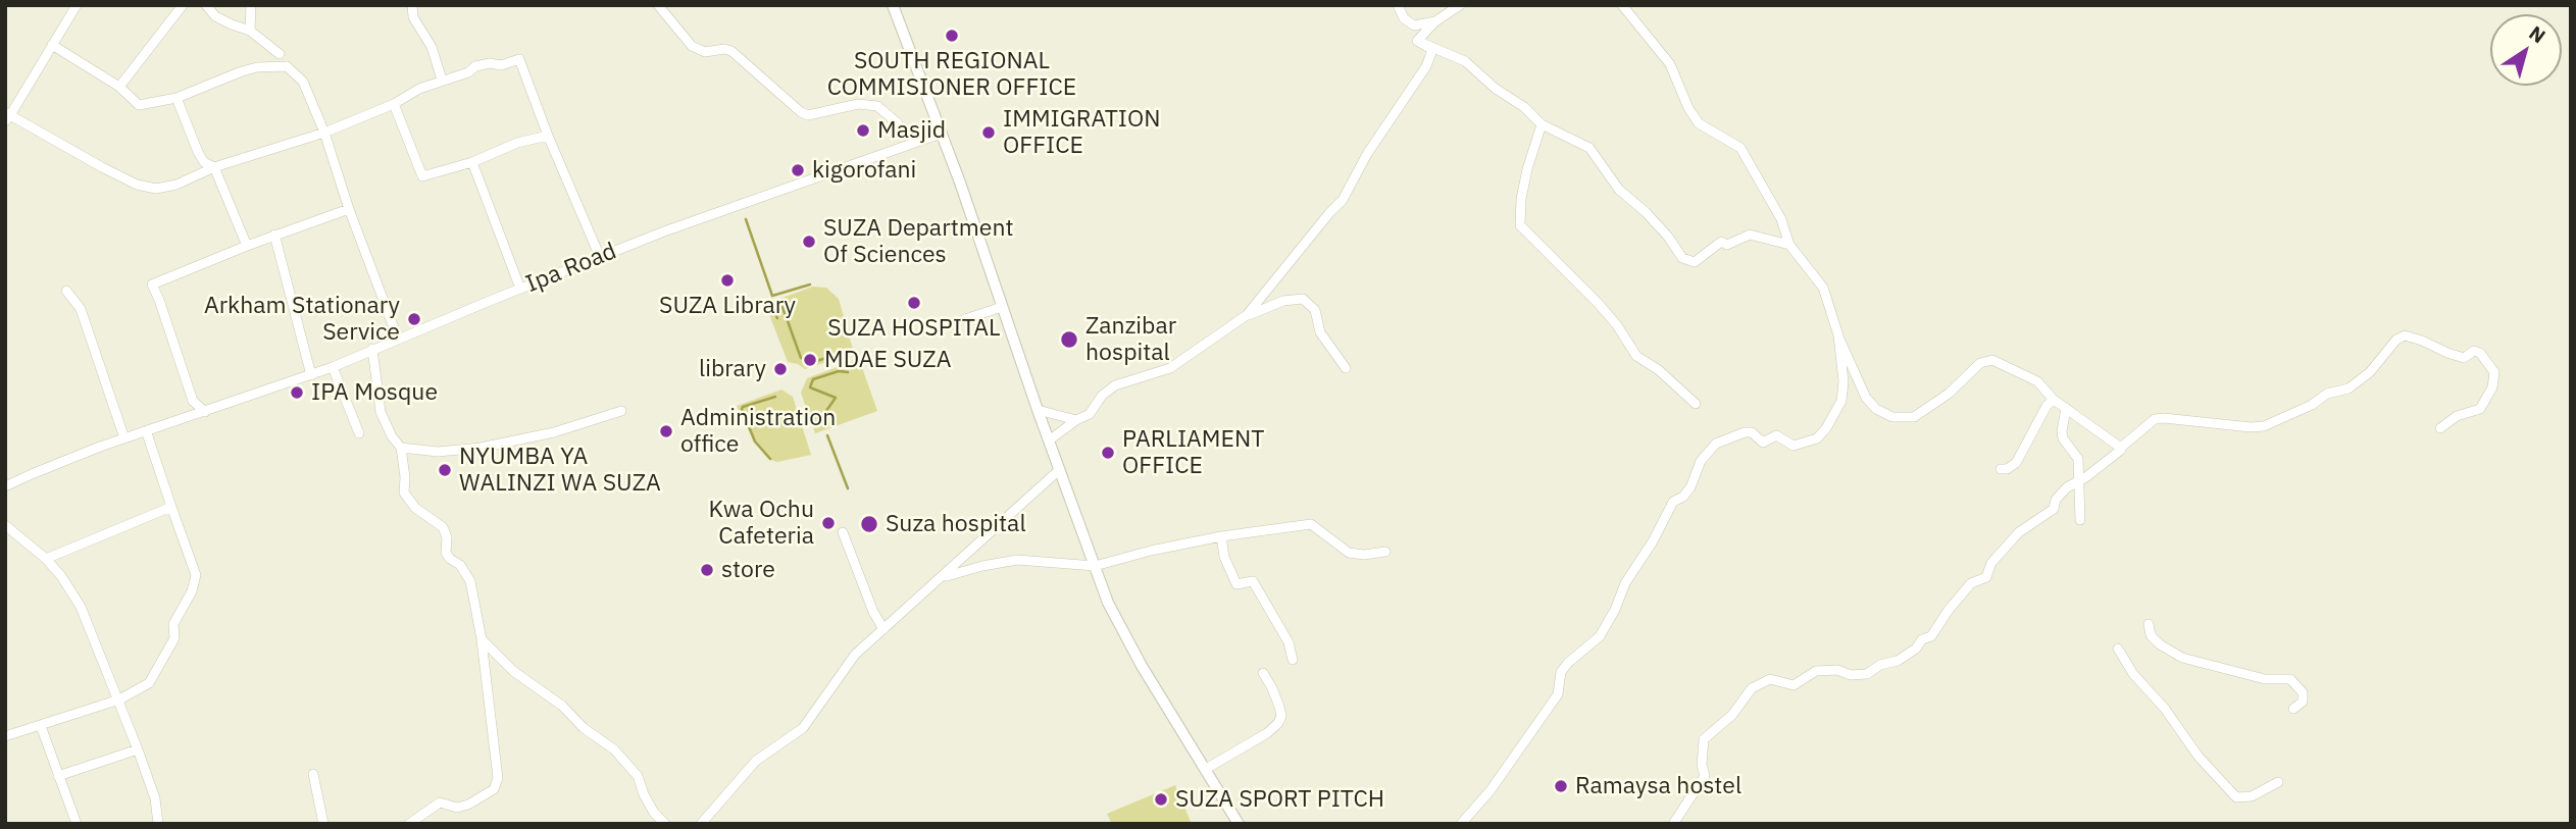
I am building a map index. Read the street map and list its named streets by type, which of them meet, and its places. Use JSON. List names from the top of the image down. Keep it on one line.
{"streets":{"street":["Ipa Road"]},"places":["SOUTH REGIONAL COMMISIONER OFFICE","Masjid","IMMIGRATION OFFICE","kigorofani","SUZA Department Of Sciences","SUZA Library","SUZA HOSPITAL","Arkham Stationary Service","Zanzibar hospital","MDAE SUZA","library","IPA Mosque","Administration office","PARLIAMENT OFFICE","NYUMBA YA WALINZI WA SUZA","Kwa Ochu Cafeteria","Suza hospital","store","Ramaysa hostel","SUZA SPORT PITCH"],"north":"top right"}
